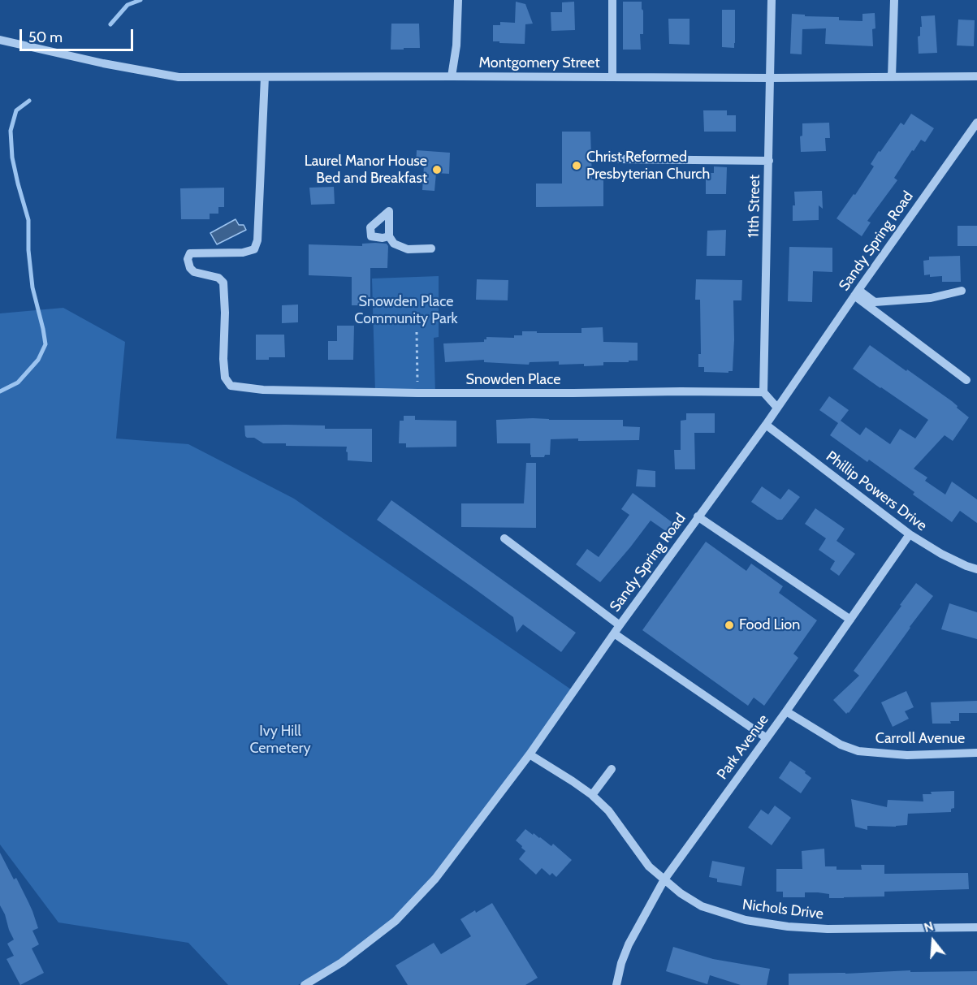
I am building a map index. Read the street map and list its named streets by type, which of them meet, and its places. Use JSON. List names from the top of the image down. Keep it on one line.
{"streets":{"street":["Montgomery Street","11th Street","Sandy Spring Road","Snowden Place","Phillip Powers Drive","Carroll Avenue","Park Avenue","Nichols Drive"]},"crossings":[["Montgomery Street","11th Street"],["Montgomery Street","Snowden Place"],["11th Street","Snowden Place"],["Sandy Spring Road","Phillip Powers Drive"],["Sandy Spring Road","Nichols Drive"],["Phillip Powers Drive","Park Avenue"],["Carroll Avenue","Park Avenue"],["Park Avenue","Nichols Drive"]],"parks":["Snowden Place Community Park","Ivy Hill Cemetery"],"places":["Christ Reformed Presbyterian Church","Laurel Manor House Bed and Breakfast","Food Lion"],"scale_bar":"50 m","north":"top"}
